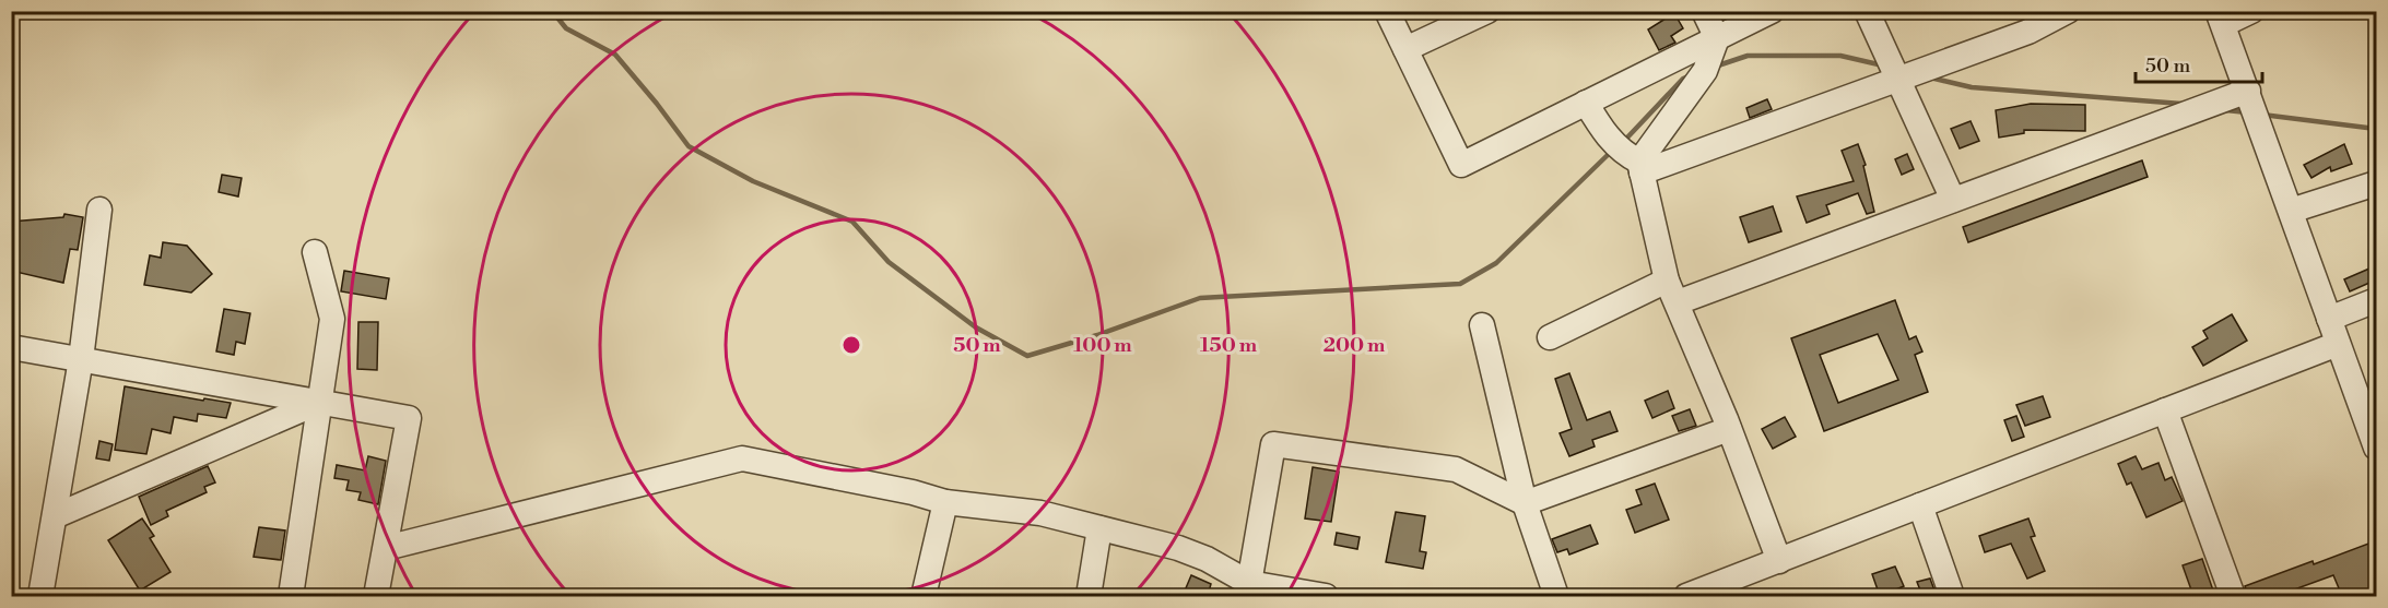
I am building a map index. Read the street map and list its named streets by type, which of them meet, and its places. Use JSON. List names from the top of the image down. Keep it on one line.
{"scale_bar":"50 m","rings":["50 m","100 m","150 m","200 m"]}
